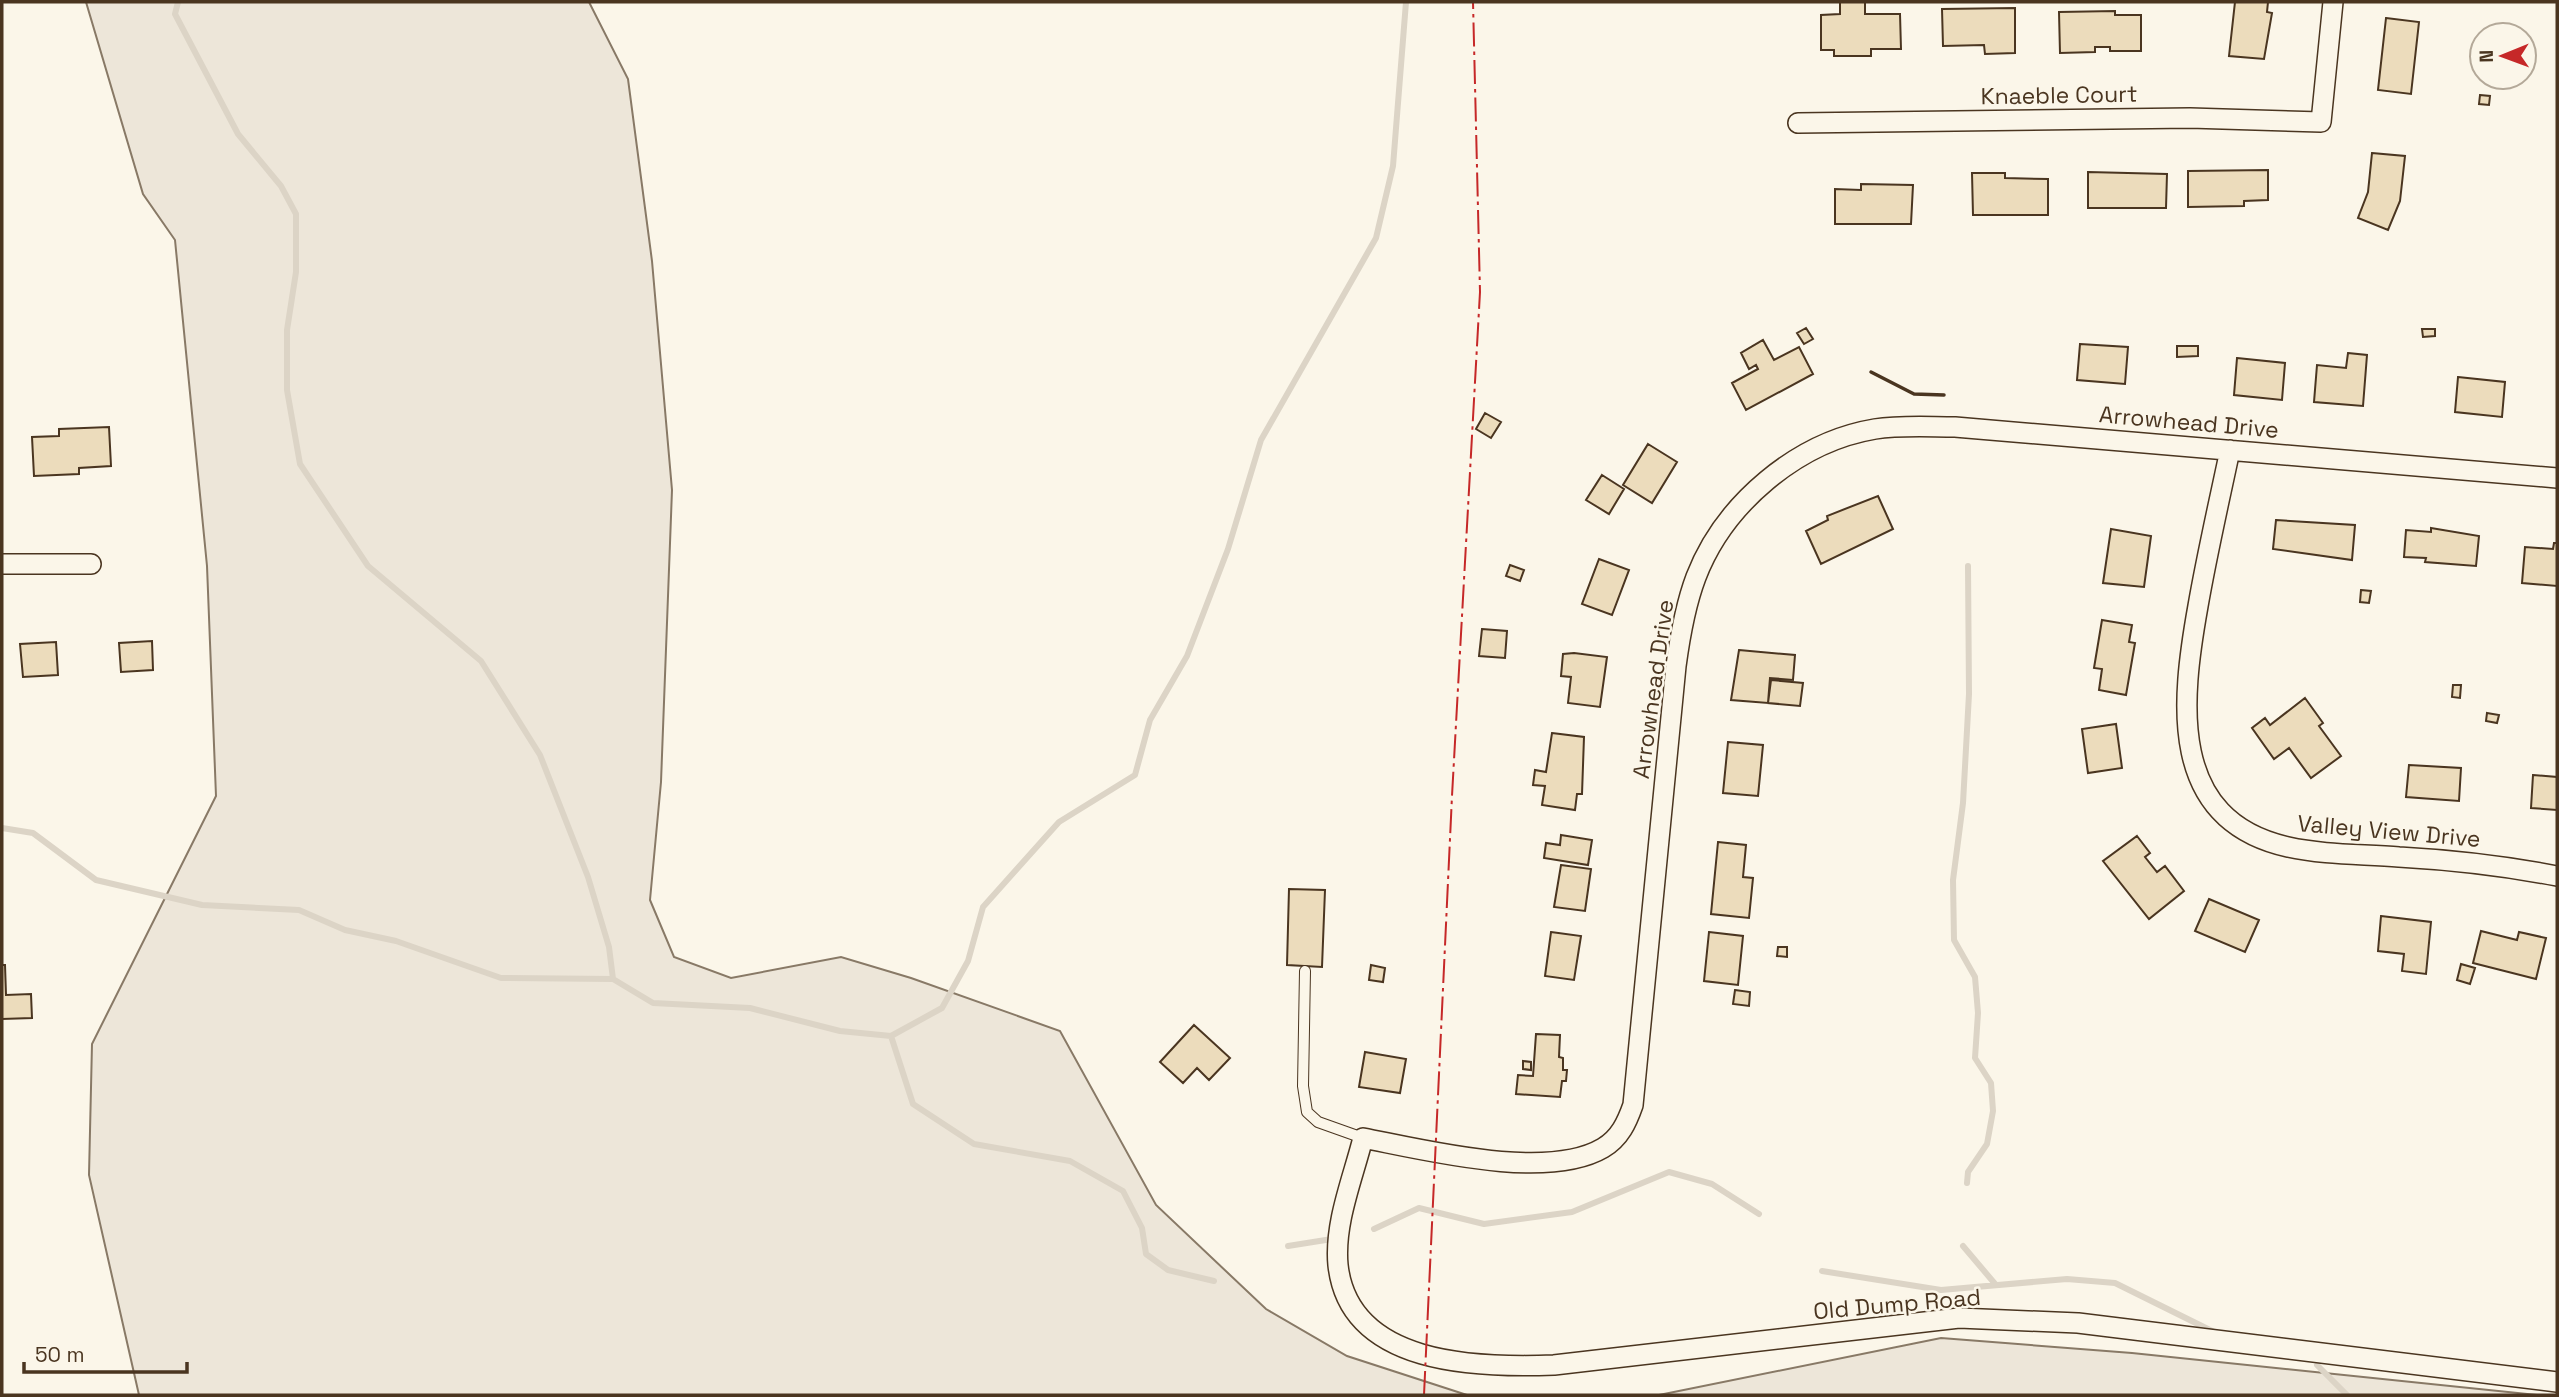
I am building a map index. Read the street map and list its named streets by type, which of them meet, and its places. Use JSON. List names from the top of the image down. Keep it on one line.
{"streets":{"street":["Knaeble Court","Arrowhead Drive","Valley View Drive","Old Dump Road"]},"crossings":[["Arrowhead Drive","Valley View Drive"],["Arrowhead Drive","Old Dump Road"]],"scale_bar":"50 m","north":"left"}
